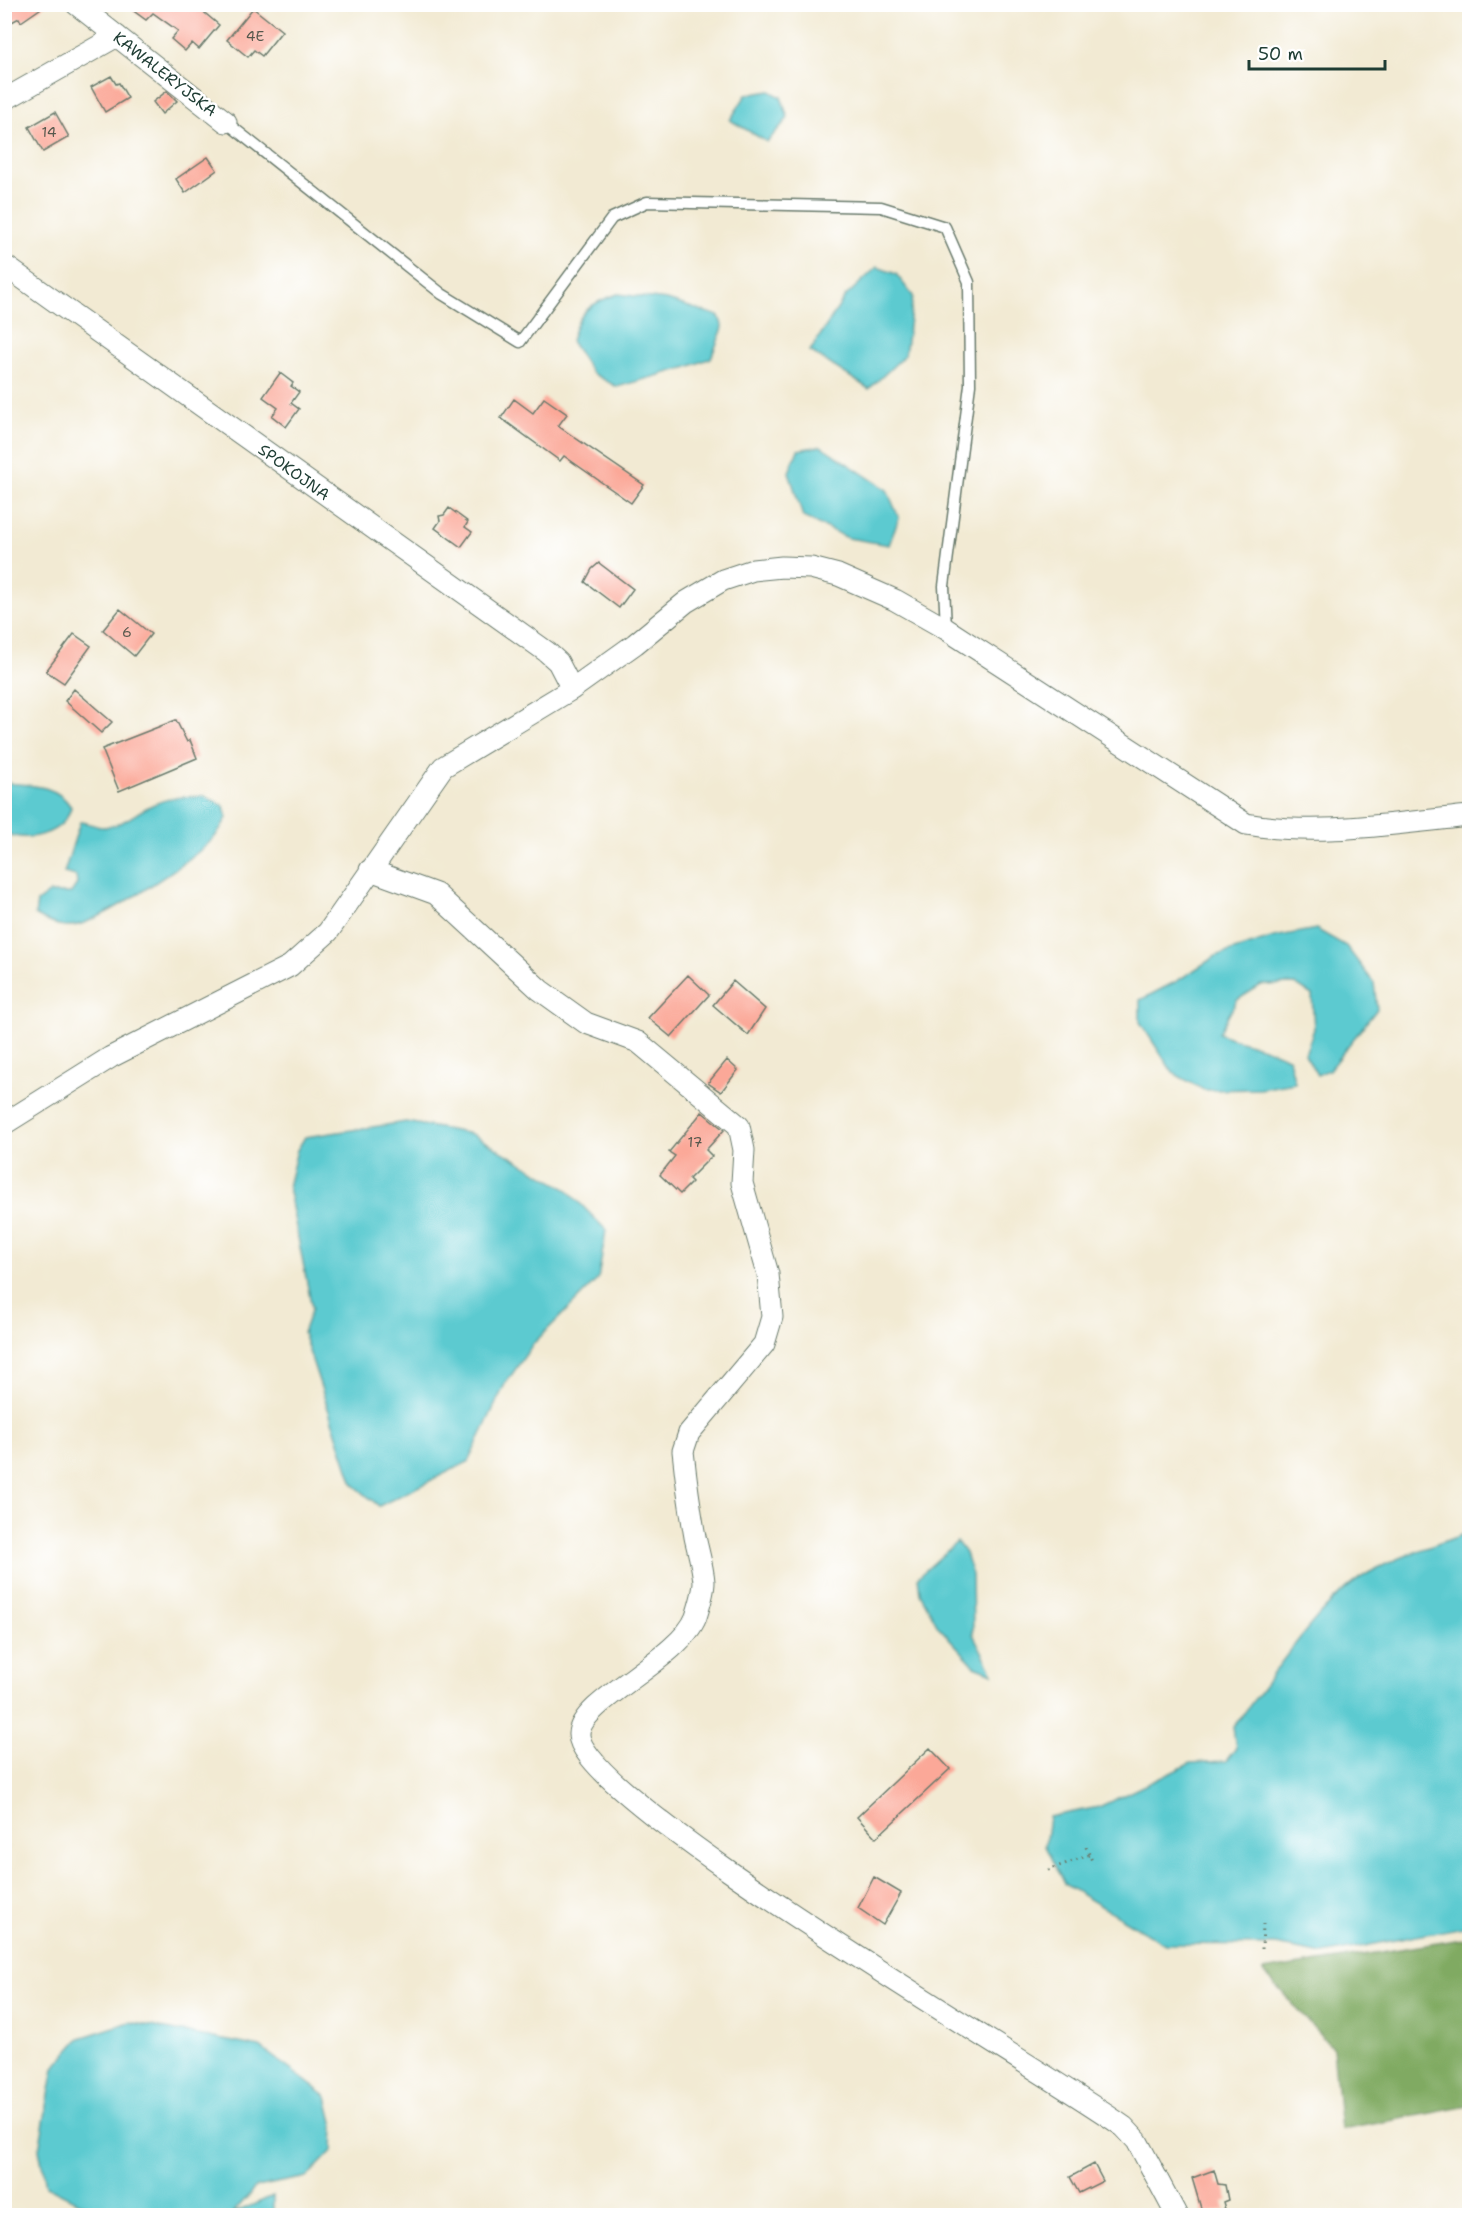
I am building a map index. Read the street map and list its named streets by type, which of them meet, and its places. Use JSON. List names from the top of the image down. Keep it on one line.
{"streets":{"street":["KAWALERYJSKA","SPOKOJNA"]},"house_numbers":["4E","14","6","17"],"scale_bar":"50 m"}
